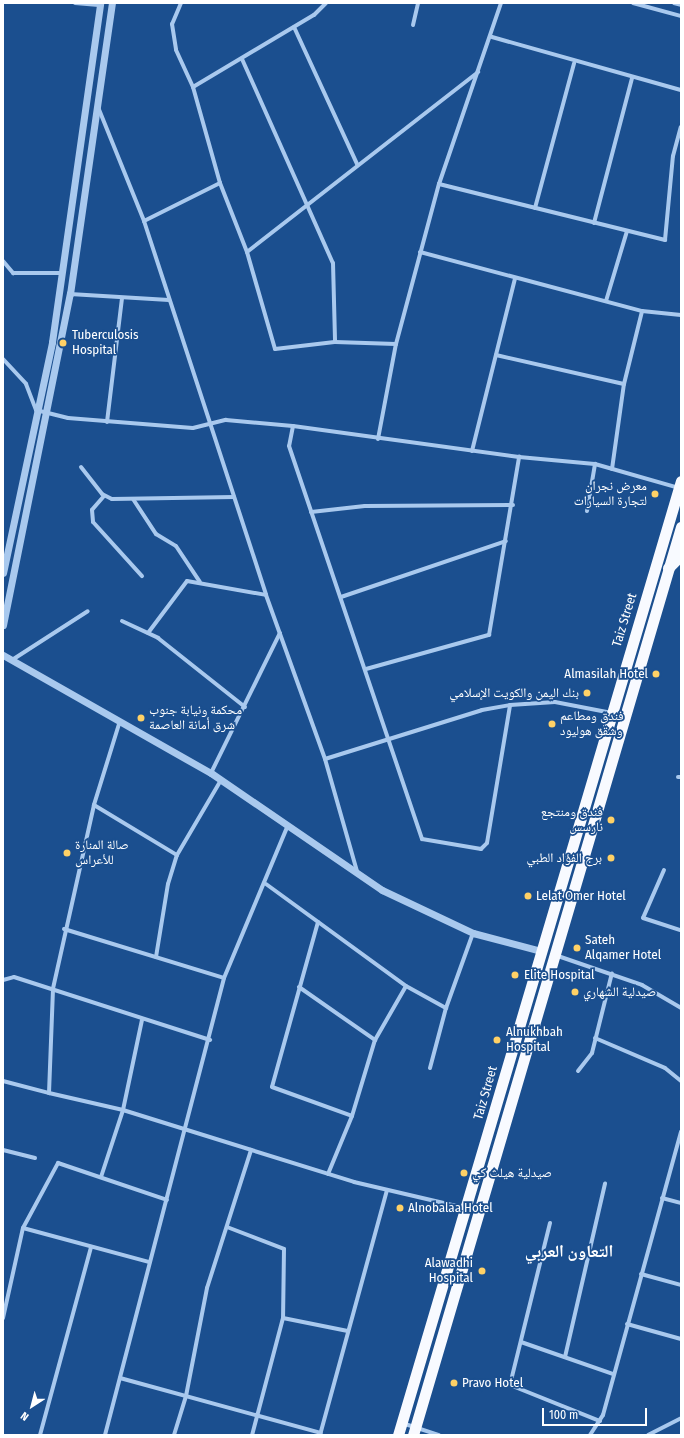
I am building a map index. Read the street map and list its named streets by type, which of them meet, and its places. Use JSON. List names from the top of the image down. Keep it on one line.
{"streets":{"highway":["Taiz Street"]},"districts":["التعاون العربي"],"places":["Tuberculosis Hospital","معرض نجران لتجارة السيارات","Almasilah Hotel","بنك اليمن والكويت الإسلامي","محكمة ونيابة جنوب شرق أمانة العاصمة","فندق ومطاعم وشقق هوليود","فندق ومنتجع نارسس","صالة المنارة للأعراس","برج الفؤاد الطبي","Lelat Omer Hotel","Sateh Alqamer Hotel","Elite Hospital","صيدلية الشهاري","Alnukhbah Hospital","صيدلية هيلث كي","Alnobalaa Hotel","Alawadhi Hospital","Pravo Hotel"],"scale_bar":"100 m","north":"bottom left"}
